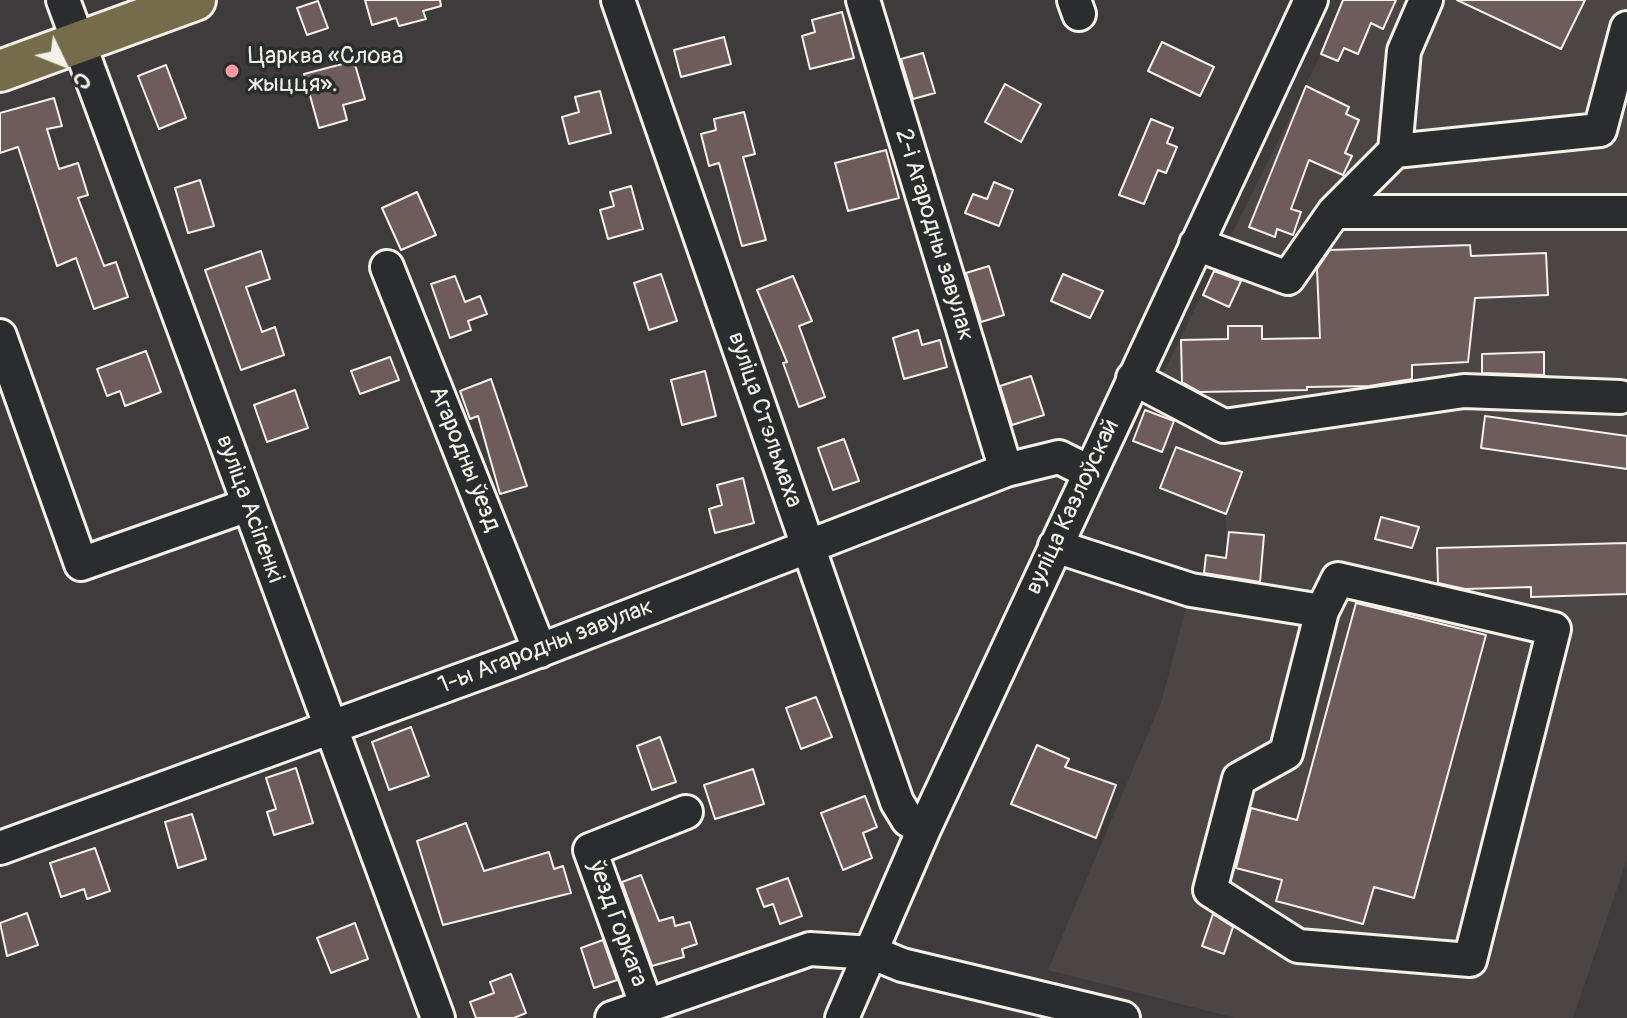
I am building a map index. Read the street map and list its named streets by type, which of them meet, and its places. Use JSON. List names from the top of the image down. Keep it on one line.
{"streets":{"street":["2-і Агародны завулак","вуліца Стэльмаха","Агародны ўезд","вуліца Казлоўскай","вуліца Асіпенкі","1-ы Агародны завулак","ўезд Горкага"]},"crossings":[["2-і Агародны завулак","1-ы Агародны завулак"],["вуліца Стэльмаха","вуліца Казлоўскай"],["вуліца Стэльмаха","1-ы Агародны завулак"],["Агародны ўезд","1-ы Агародны завулак"],["вуліца Казлоўскай","1-ы Агародны завулак"],["вуліца Асіпенкі","1-ы Агародны завулак"]],"places":["Царква «Слова жыцця»."],"north":"bottom right"}
